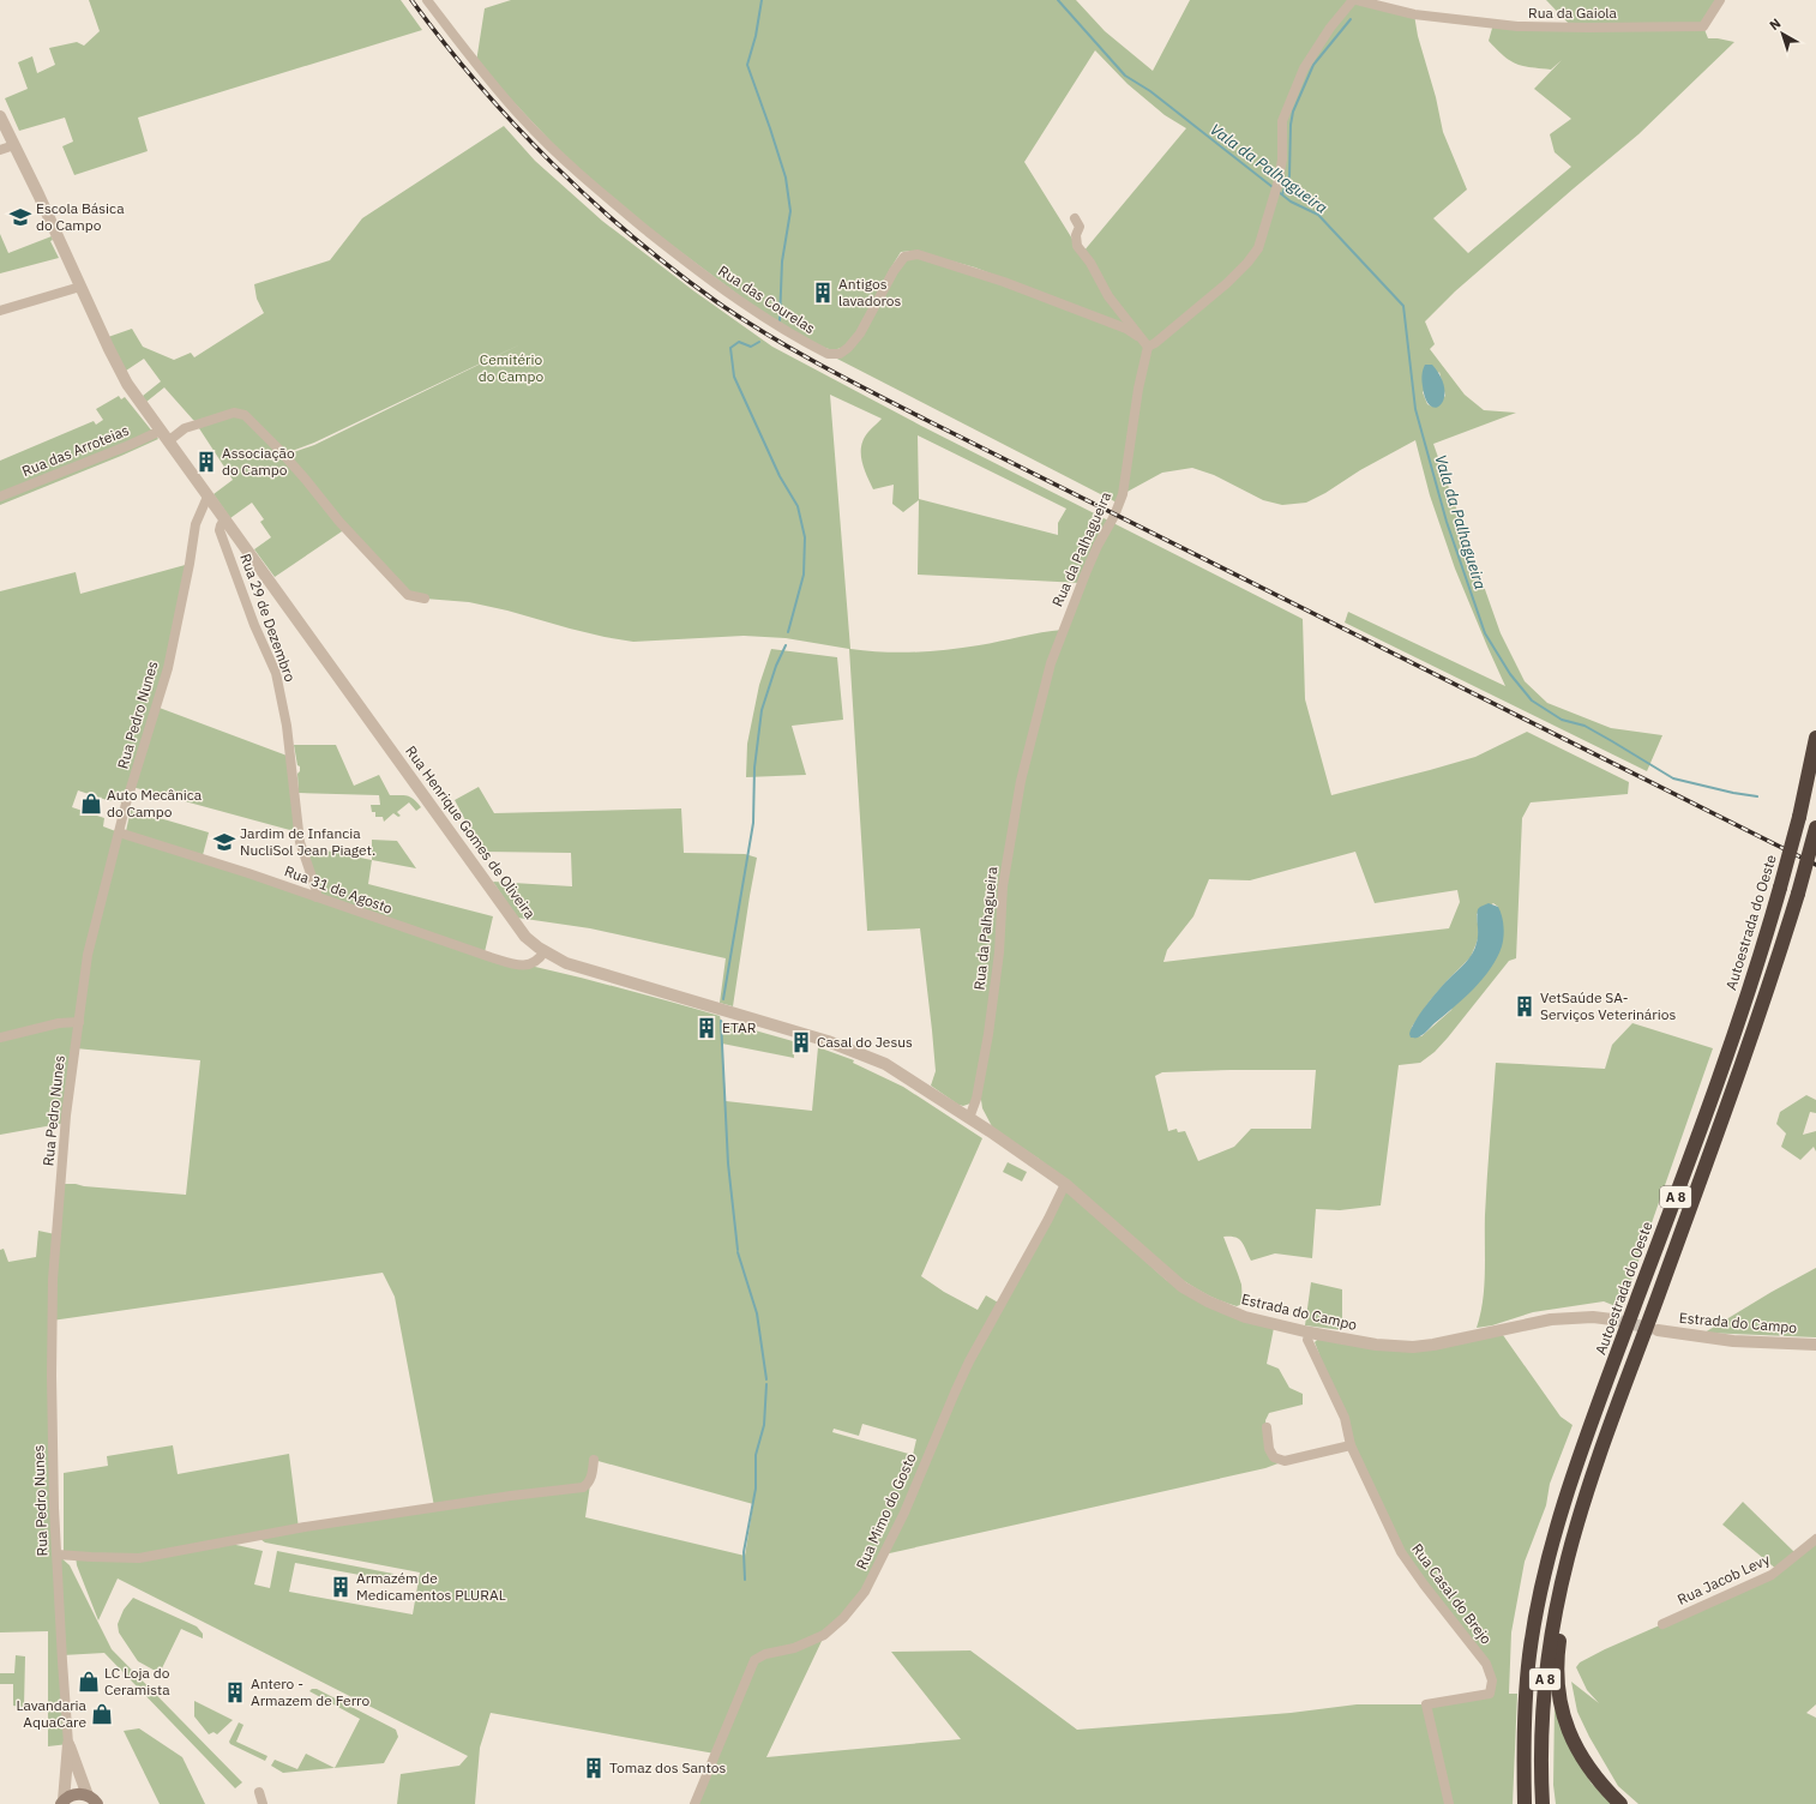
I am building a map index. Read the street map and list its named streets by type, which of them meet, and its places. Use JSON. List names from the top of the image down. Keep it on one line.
{"streets":{"highway":["Autoestrada do Oeste","A 8"],"street":["Rua da Gaiola","Rua das Courelas","Rua das Arroteias","Rua da Palhagueira","Rua 29 de Dezembro","Rua Pedro Nunes","Rua Henrique Gomes de Oliveira","Rua 31 de Agosto","Estrada do Campo","Rua Mimo do Gosto","Rua Jacob Levy","Rua Casal do Brejo"]},"crossings":[["Rua das Arroteias","Rua Henrique Gomes de Oliveira"],["Rua da Palhagueira","Rua Henrique Gomes de Oliveira"],["Rua 29 de Dezembro","Rua Henrique Gomes de Oliveira"],["Rua 29 de Dezembro","Rua 31 de Agosto"],["Rua Pedro Nunes","Rua Henrique Gomes de Oliveira"],["Rua Pedro Nunes","Rua 31 de Agosto"],["Rua Henrique Gomes de Oliveira","Rua 31 de Agosto"],["Rua Henrique Gomes de Oliveira","Estrada do Campo"],["Estrada do Campo","Rua Mimo do Gosto"],["Estrada do Campo","Rua Casal do Brejo"]],"water":["Vala da Palhagueira"],"parks":["Cemitério do Campo"],"places":{"school or university":["Escola Básica do Campo","Jardim de Infancia NucliSol Jean Piaget."],"building":["Antigos lavadoros","Associação do Campo","VetSaúde SA- Serviços Veterinários","ETAR","Casal do Jesus","Armazém de Medicamentos PLURAL","Antero - Armazem de Ferro","Tomaz dos Santos"],"shop":["Auto Mecânica do Campo","LC Loja do Ceramista","Lavandaria AquaCare"]},"north":"top left"}
